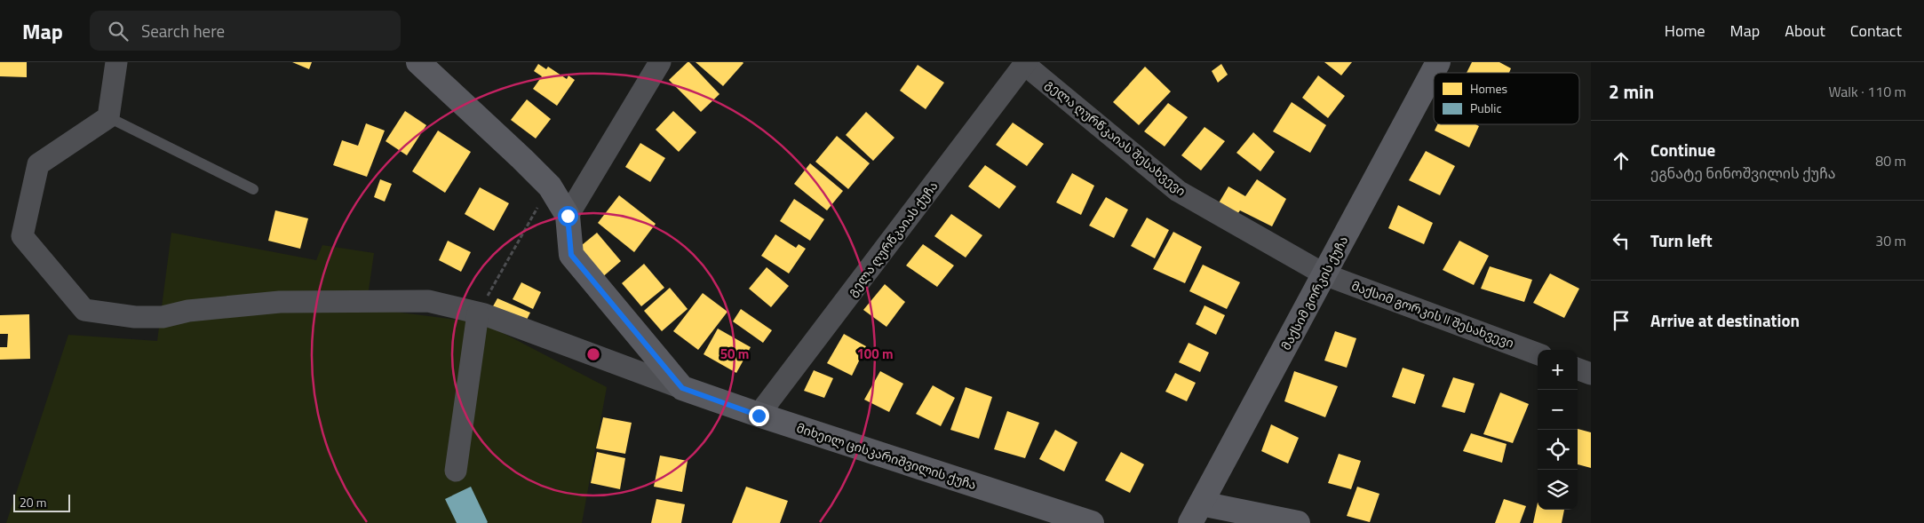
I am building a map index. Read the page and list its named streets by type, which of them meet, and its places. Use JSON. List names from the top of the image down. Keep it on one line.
{"streets":{"street":["გელა ღურწკაიას შესახვევი","გელა ღურწკაიას ქუჩა","მაქსიმ გორკის ქუჩა","მაქსიმ გორკის II შესახვევი","მიხეილ ცისკარიშვილის ქუჩა"]},"crossings":[["გელა ღურწკაიას შესახვევი","გელა ღურწკაიას ქუჩა"],["გელა ღურწკაიას შესახვევი","მაქსიმ გორკის ქუჩა"],["გელა ღურწკაიას შესახვევი","მაქსიმ გორკის II შესახვევი"],["გელა ღურწკაიას ქუჩა","მიხეილ ცისკარიშვილის ქუჩა"],["მაქსიმ გორკის ქუჩა","მაქსიმ გორკის II შესახვევი"]],"legend":["Homes","Public"],"scale_bar":"20 m","page":{"header":"Map","search":"Search here","nav":["Home","Map","About","Contact"],"heading":["2 min","Walk · 110 m"],"list":[["Continue","ეგნატე ნინოშვილის ქუჩა","80 m"],["Turn left","30 m"],"Arrive at destination"],"map_buttons":["+","−"],"scale":"20 m"},"rings":["50 m","100 m"]}
